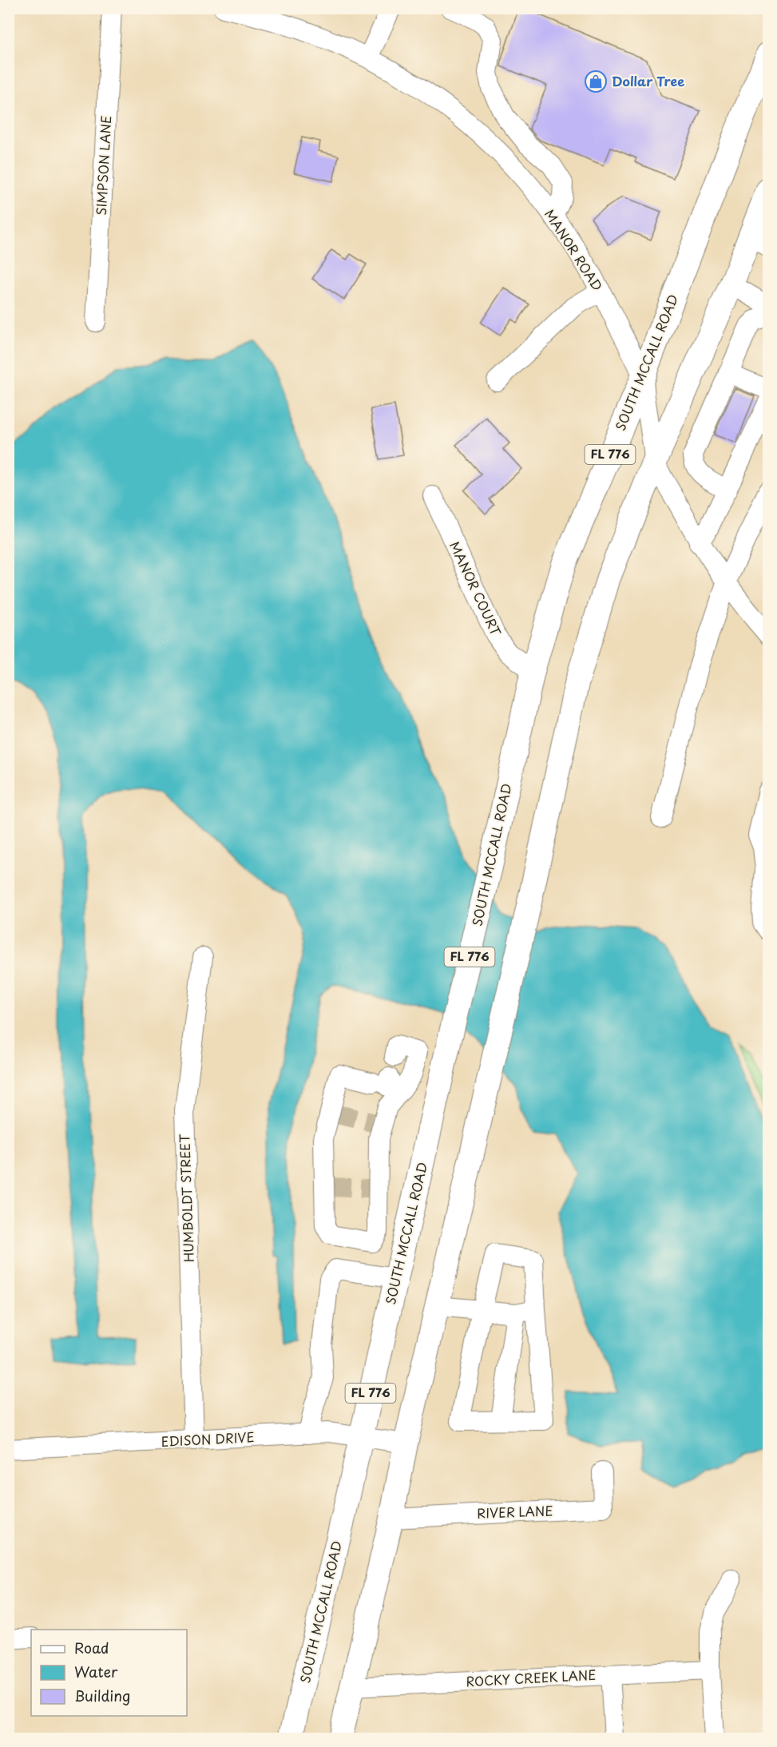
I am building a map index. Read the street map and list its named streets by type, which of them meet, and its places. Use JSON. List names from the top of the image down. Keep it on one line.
{"streets":{"main road":["SOUTH MCCALL ROAD","FL 776"],"street":["SIMPSON LANE","MANOR ROAD","MANOR COURT","HUMBOLDT STREET","EDISON DRIVE","RIVER LANE","ROCKY CREEK LANE"]},"crossings":[["MANOR ROAD","SOUTH MCCALL ROAD"],["MANOR ROAD","FL 776"],["SOUTH MCCALL ROAD","MANOR COURT"],["SOUTH MCCALL ROAD","EDISON DRIVE"],["FL 776","EDISON DRIVE"],["FL 776","RIVER LANE"],["FL 776","ROCKY CREEK LANE"],["HUMBOLDT STREET","EDISON DRIVE"]],"places":{"shop":["Dollar Tree"]},"legend":["Road","Water","Building"]}
